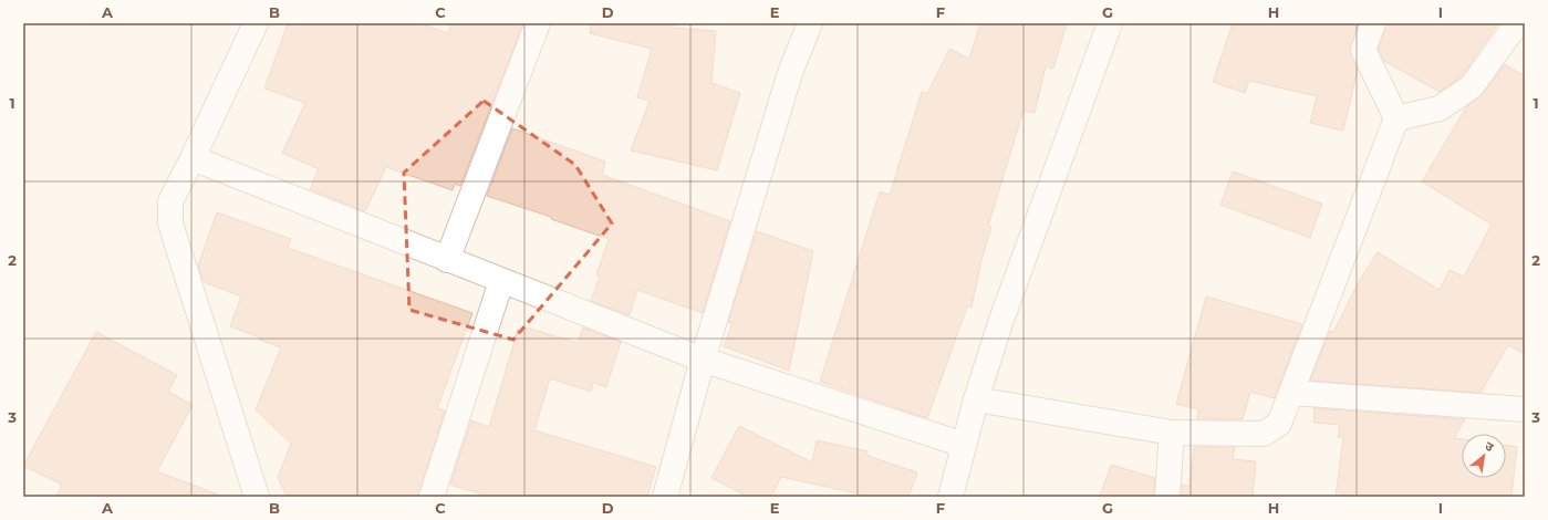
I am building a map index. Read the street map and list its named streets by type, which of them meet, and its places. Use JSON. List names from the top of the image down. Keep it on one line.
{"north":"top right","grid":{"columns":["A","B","C","D","E","F","G","H","I"],"rows":["1","2","3"]}}
